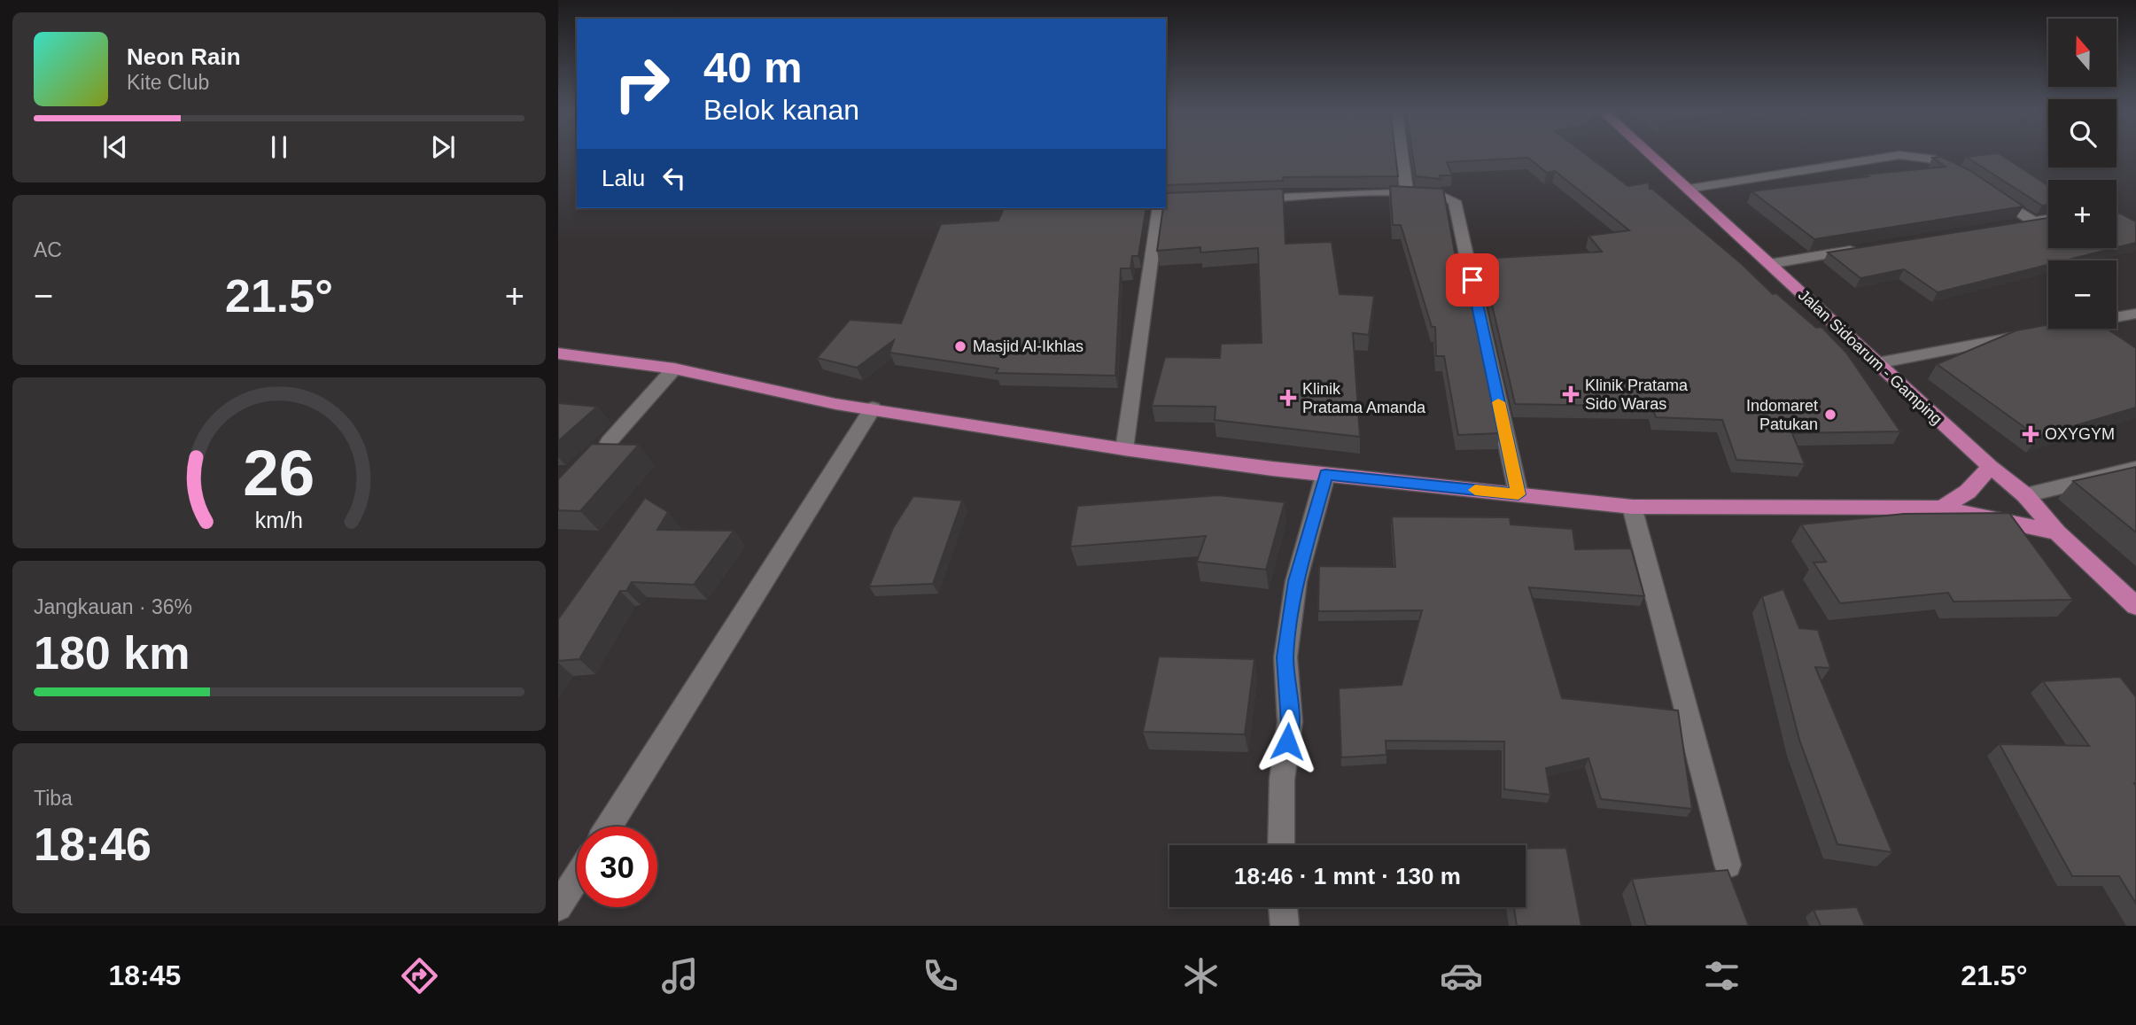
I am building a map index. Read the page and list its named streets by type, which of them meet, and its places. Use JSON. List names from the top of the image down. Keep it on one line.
{"streets":{"main road":["Jalan Sidoarum - Gamping"]},"places":{"other":["Masjid Al-Ikhlas","Indomaret Patukan"],"health":["Klinik Pratama Sido Waras","Klinik Pratama Amanda","OXYGYM"]},"north":"top","page":{"map_buttons":["+","−"],"turn":["40 m","Belok kanan"],"song":["Neon Rain","Kite Club"],"then":"Lalu","tile":["AC",["Jangkauan · 36%","180 km"],["Tiba","18:46"]],"heat":["−","21.5°","+"],"limit":"30","trip":"18:46 · 1 mnt · 130 m","tabs":["18:45","21.5°"],"gauge":["26","km/h"]}}
